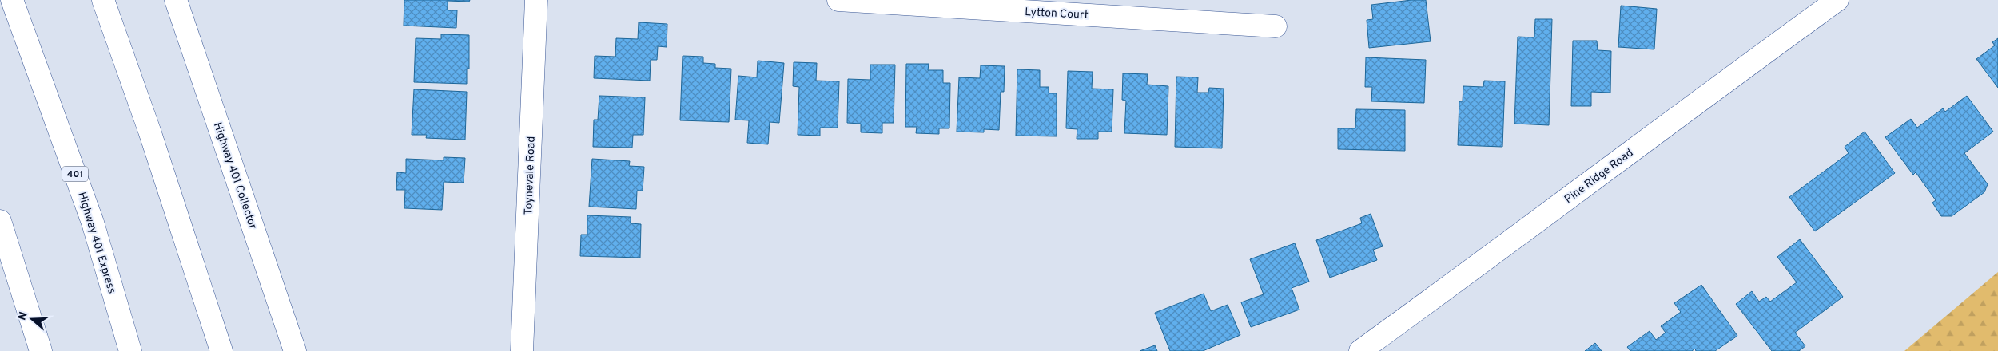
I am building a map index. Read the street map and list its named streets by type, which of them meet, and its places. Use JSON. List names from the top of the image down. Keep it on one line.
{"streets":{"main road":["Lytton Court","401","Highway 401 Collector","Toynevale Road","Pine Ridge Road","Highway 401 Express"]},"north":"left"}
